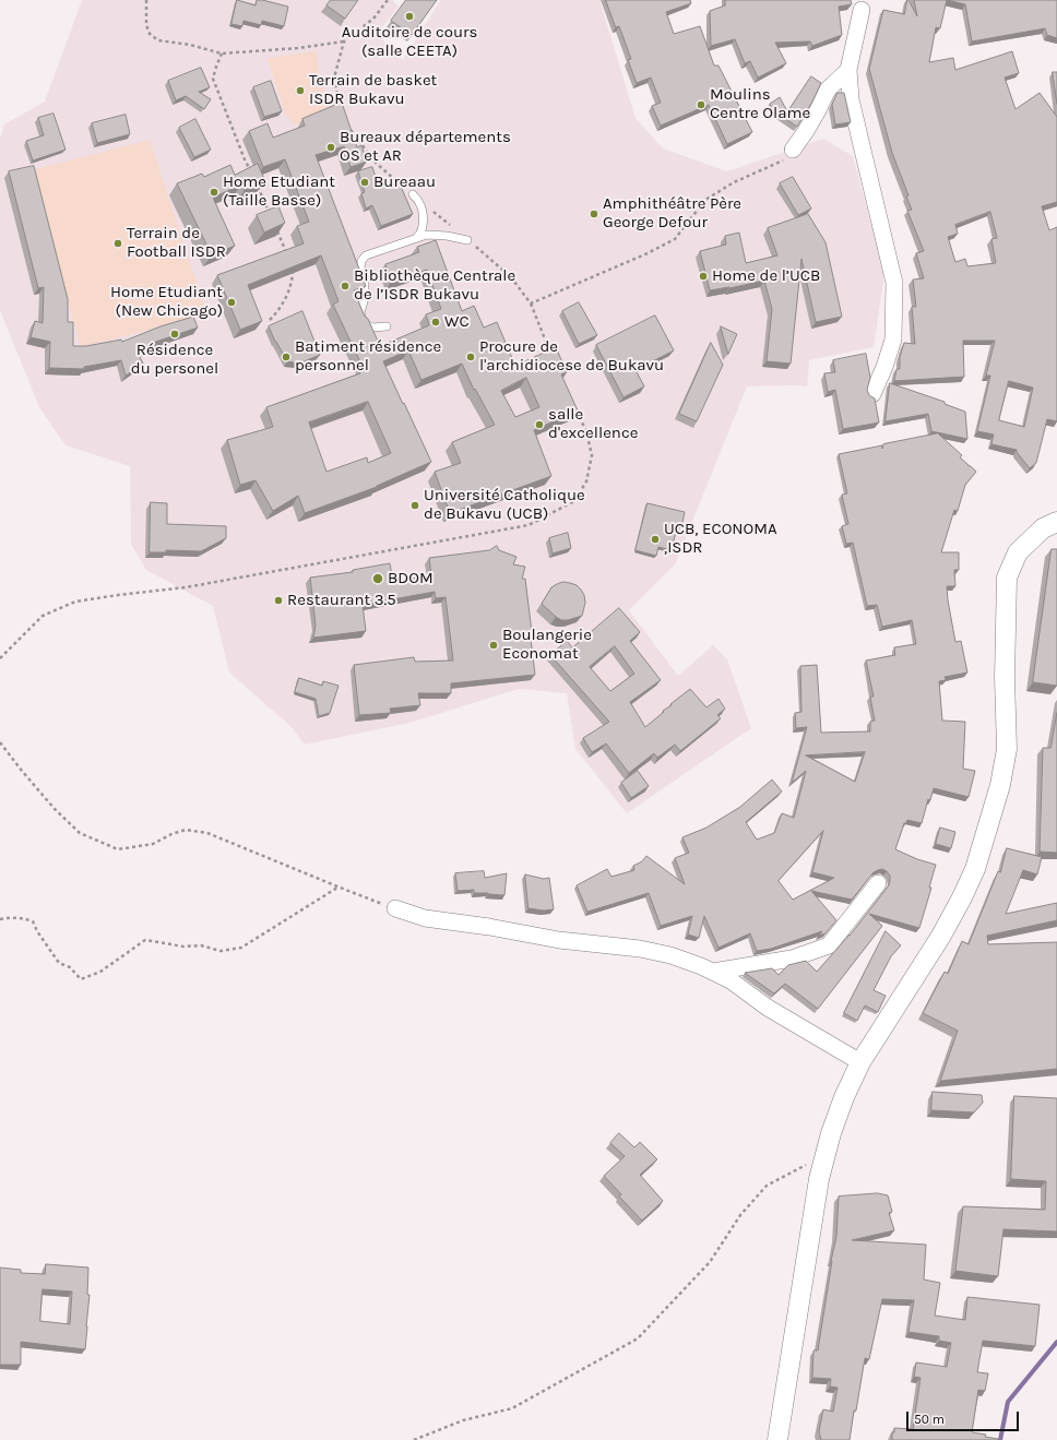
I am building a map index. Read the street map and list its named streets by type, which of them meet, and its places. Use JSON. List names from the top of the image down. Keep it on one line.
{"places":["Auditoire de cours (salle CEETA)","Terrain de basket ISDR Bukavu","Moulins Centre Olame","Bureaux départements OS et AR","Bureaau","Home Etudiant (Taille Basse)","Amphithéâtre Père George Defour","Terrain de Football ISDR","Home de l’UCB","Bibliothèque Centrale de l’ISDR Bukavu","Home Etudiant (New Chicago)","WC","Résidence du personel","Batiment résidence personnel","Procure de l'archidiocese de Bukavu","salle d'excellence","Université Catholique de Bukavu (UCB)","UCB, ECONOMA ,ISDR","BDOM","Restaurant 3.5","Boulangerie Economat"],"scale_bar":"50 m"}
